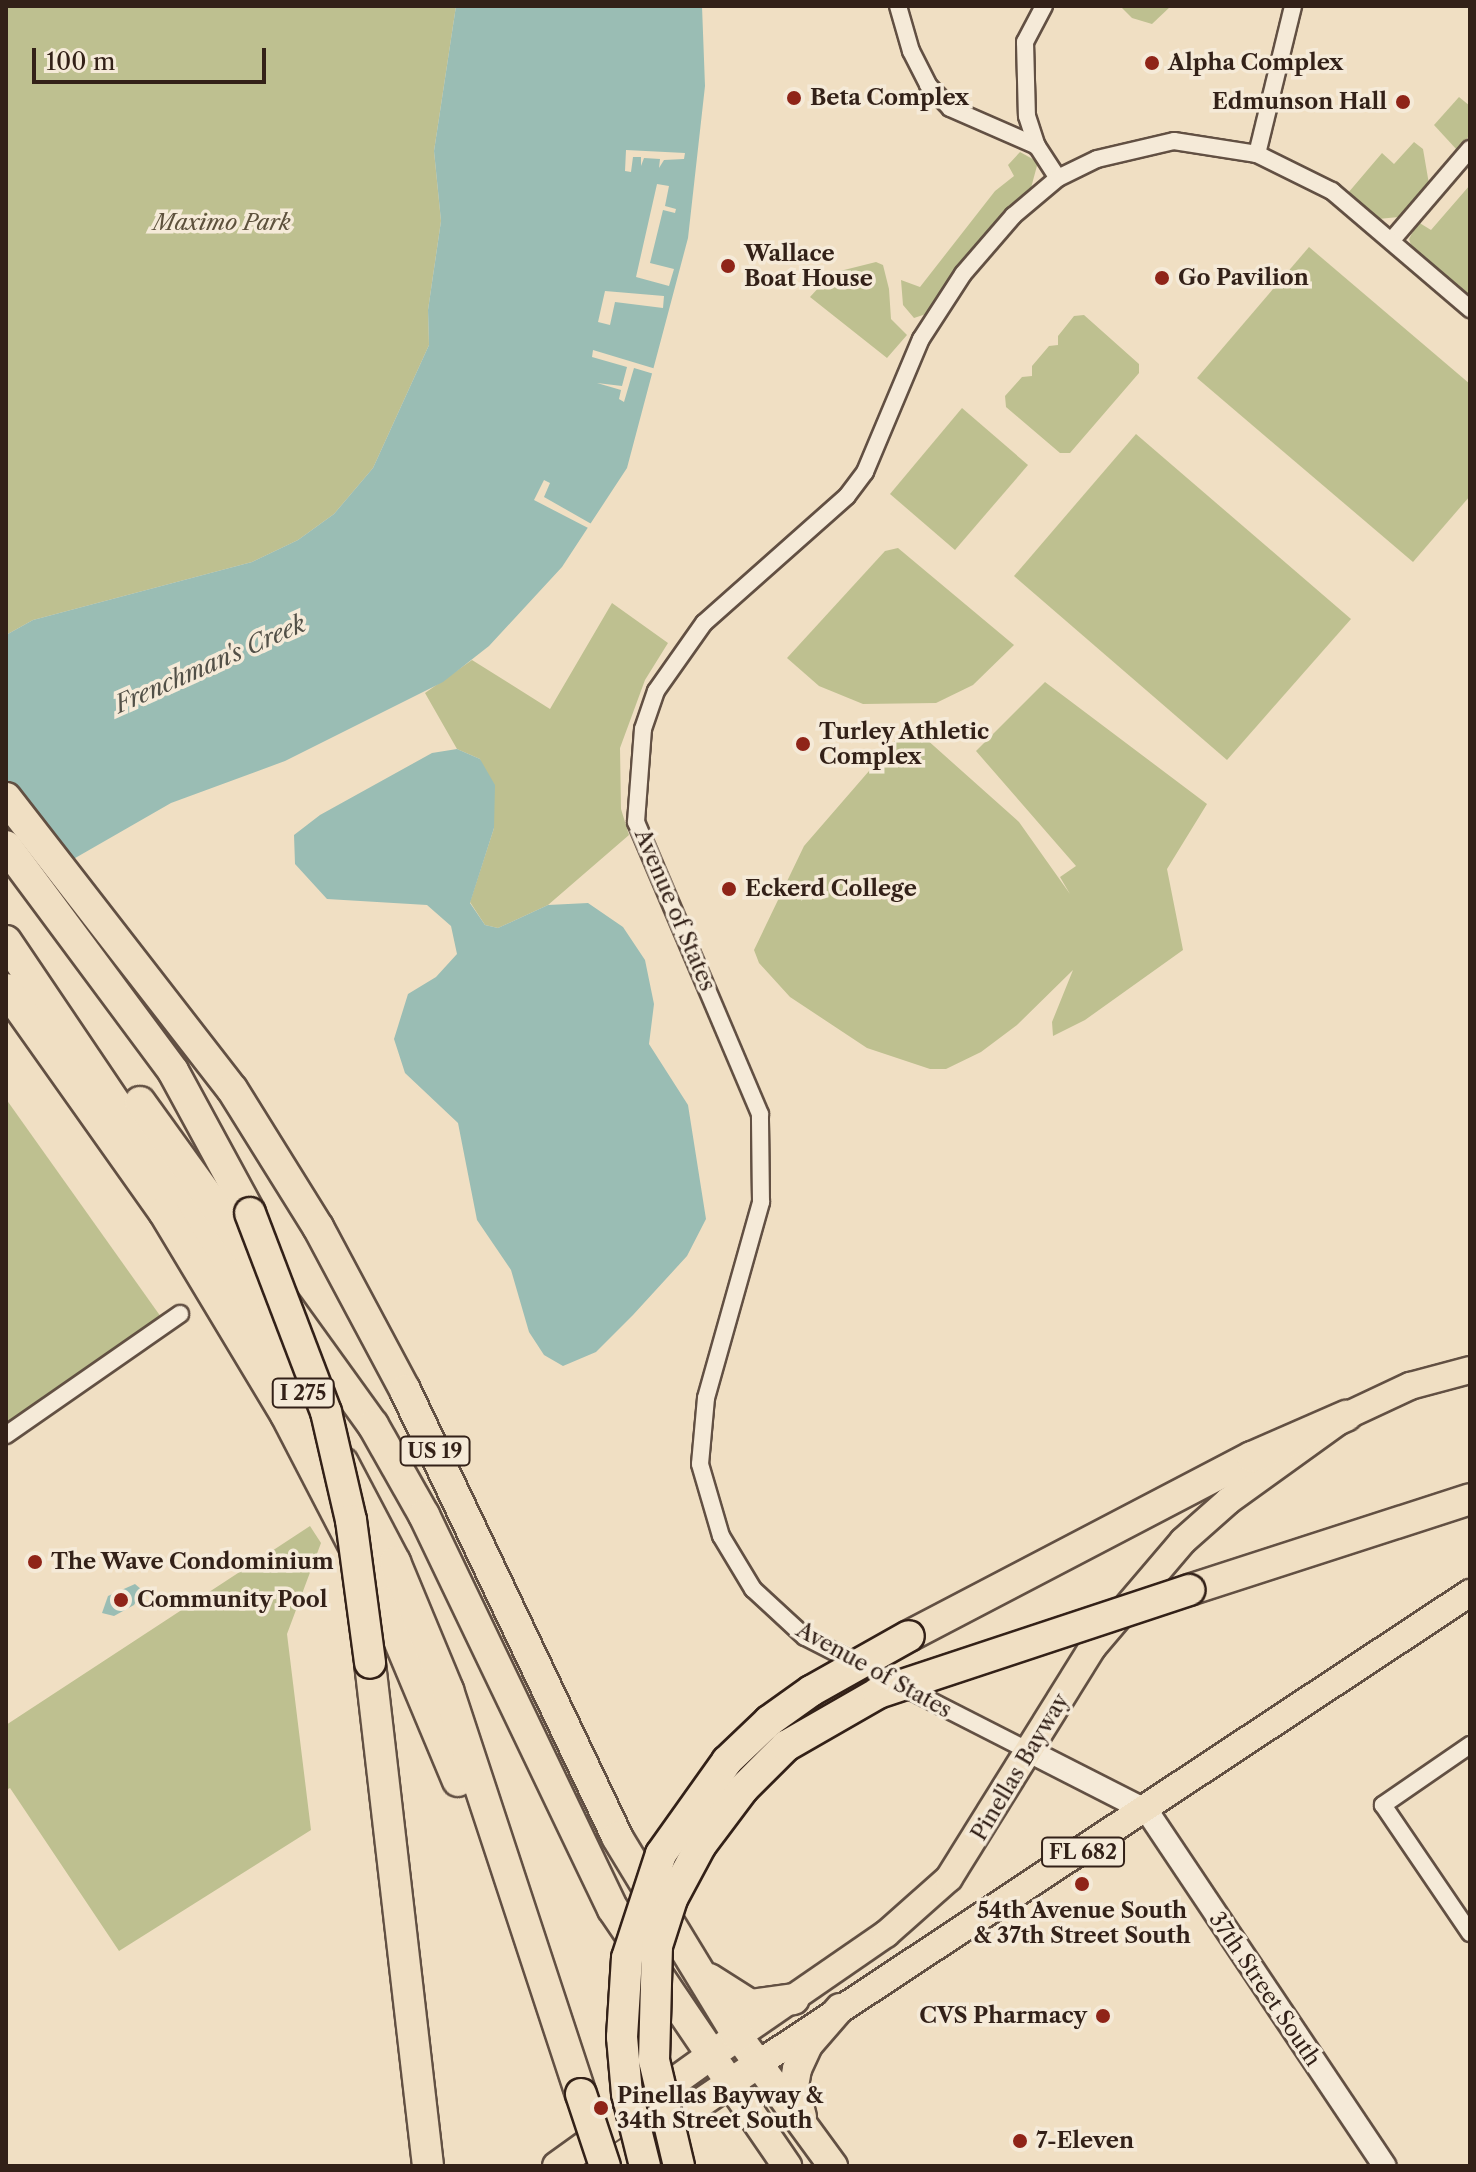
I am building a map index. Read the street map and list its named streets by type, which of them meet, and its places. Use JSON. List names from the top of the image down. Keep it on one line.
{"streets":{"highway":["I 275","US 19","Pinellas Bayway","FL 682"],"street":["Avenue of States","37th Street South"]},"crossings":[["Avenue of States","Pinellas Bayway"],["Avenue of States","FL 682"],["Avenue of States","37th Street South"],["I 275","US 19"],["US 19","Pinellas Bayway"],["US 19","FL 682"],["FL 682","37th Street South"]],"water":["Frenchman's Creek"],"parks":["Maximo Park"],"places":["Alpha Complex","Beta Complex","Edmunson Hall","Wallace Boat House","Go Pavilion","Turley Athletic Complex","Eckerd College","The Wave Condominium","Community Pool","54th Avenue South & 37th Street South","CVS Pharmacy","Pinellas Bayway & 34th Street South","7-Eleven"],"scale_bar":"100 m"}
